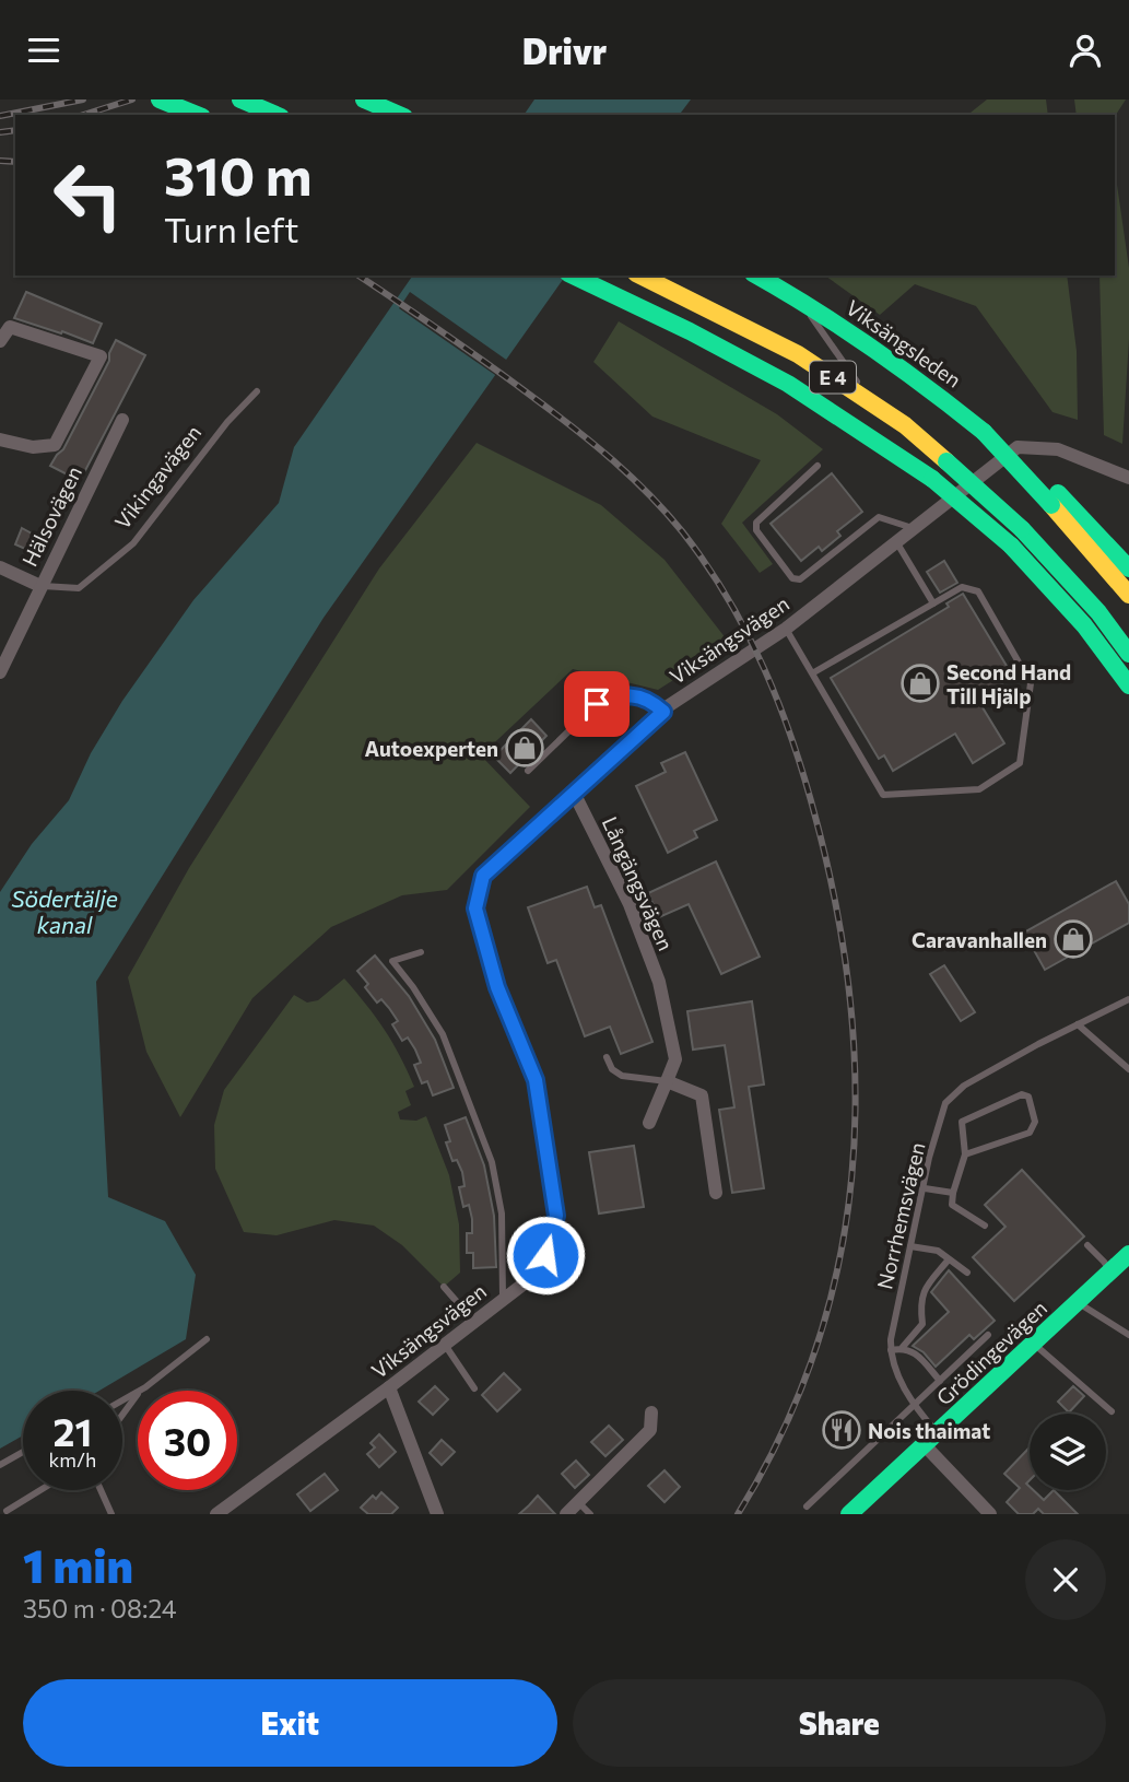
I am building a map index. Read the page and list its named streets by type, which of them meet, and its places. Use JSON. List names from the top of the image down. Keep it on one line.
{"streets":{"main road":["Viksängsleden","E 4","Grödingevägen"],"street":["Vikingavägen","Hälsovägen","Viksängsvägen","Långängsvägen"],"lane":["Norrhemsvägen"]},"crossings":[["Vikingavägen","Hälsovägen"],["Viksängsvägen","Långängsvägen"]],"water":["Södertälje kanal"],"places":{"shop":["Second Hand Till Hjälp","Autoexperten","Caravanhallen"],"restaurant":["Nois thaimat"]},"page":{"header":"Drivr","turn":["310 m","Turn left"],"speed":"21 km/h","limit":"30","heading":["1 min","350 m · 08:24"],"buttons":["Exit","Share"]}}
